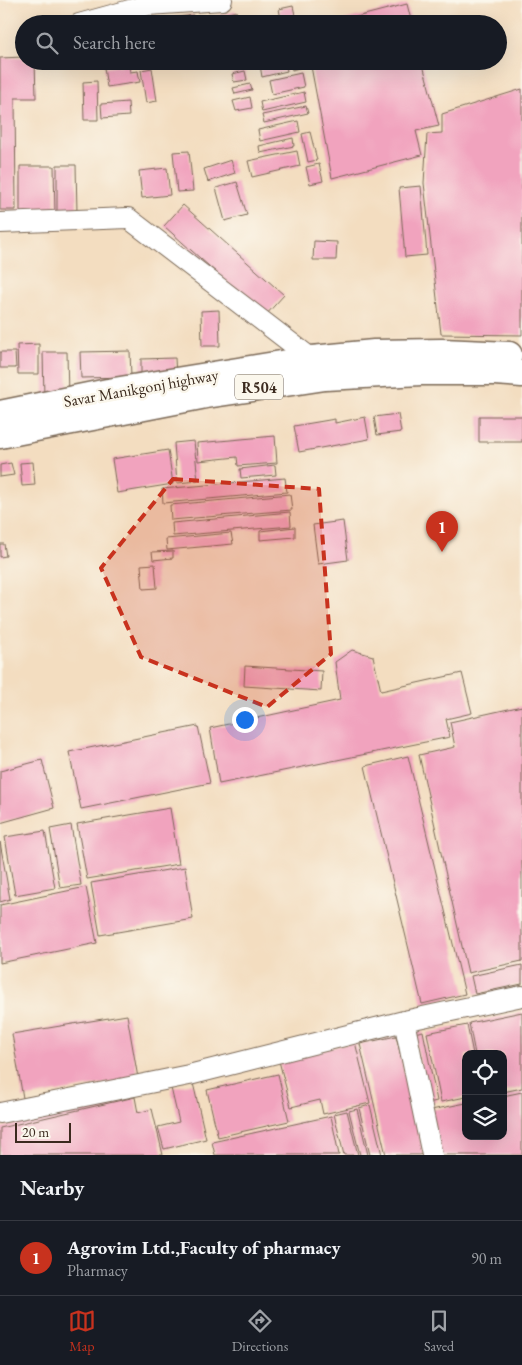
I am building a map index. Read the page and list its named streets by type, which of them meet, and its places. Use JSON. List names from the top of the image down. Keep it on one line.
{"streets":{"main road":["R504","Savar Manikgonj highway"]},"scale_bar":"20 m","page":{"search":"Search here","pins":"1","scale":"20 m","heading":"Nearby","list":[{"mark":"1","name":"Agrovim Ltd.,Faculty of pharmacy","note":"Pharmacy","value":"90 m"}],"nav":["Map","Directions","Saved"]}}
